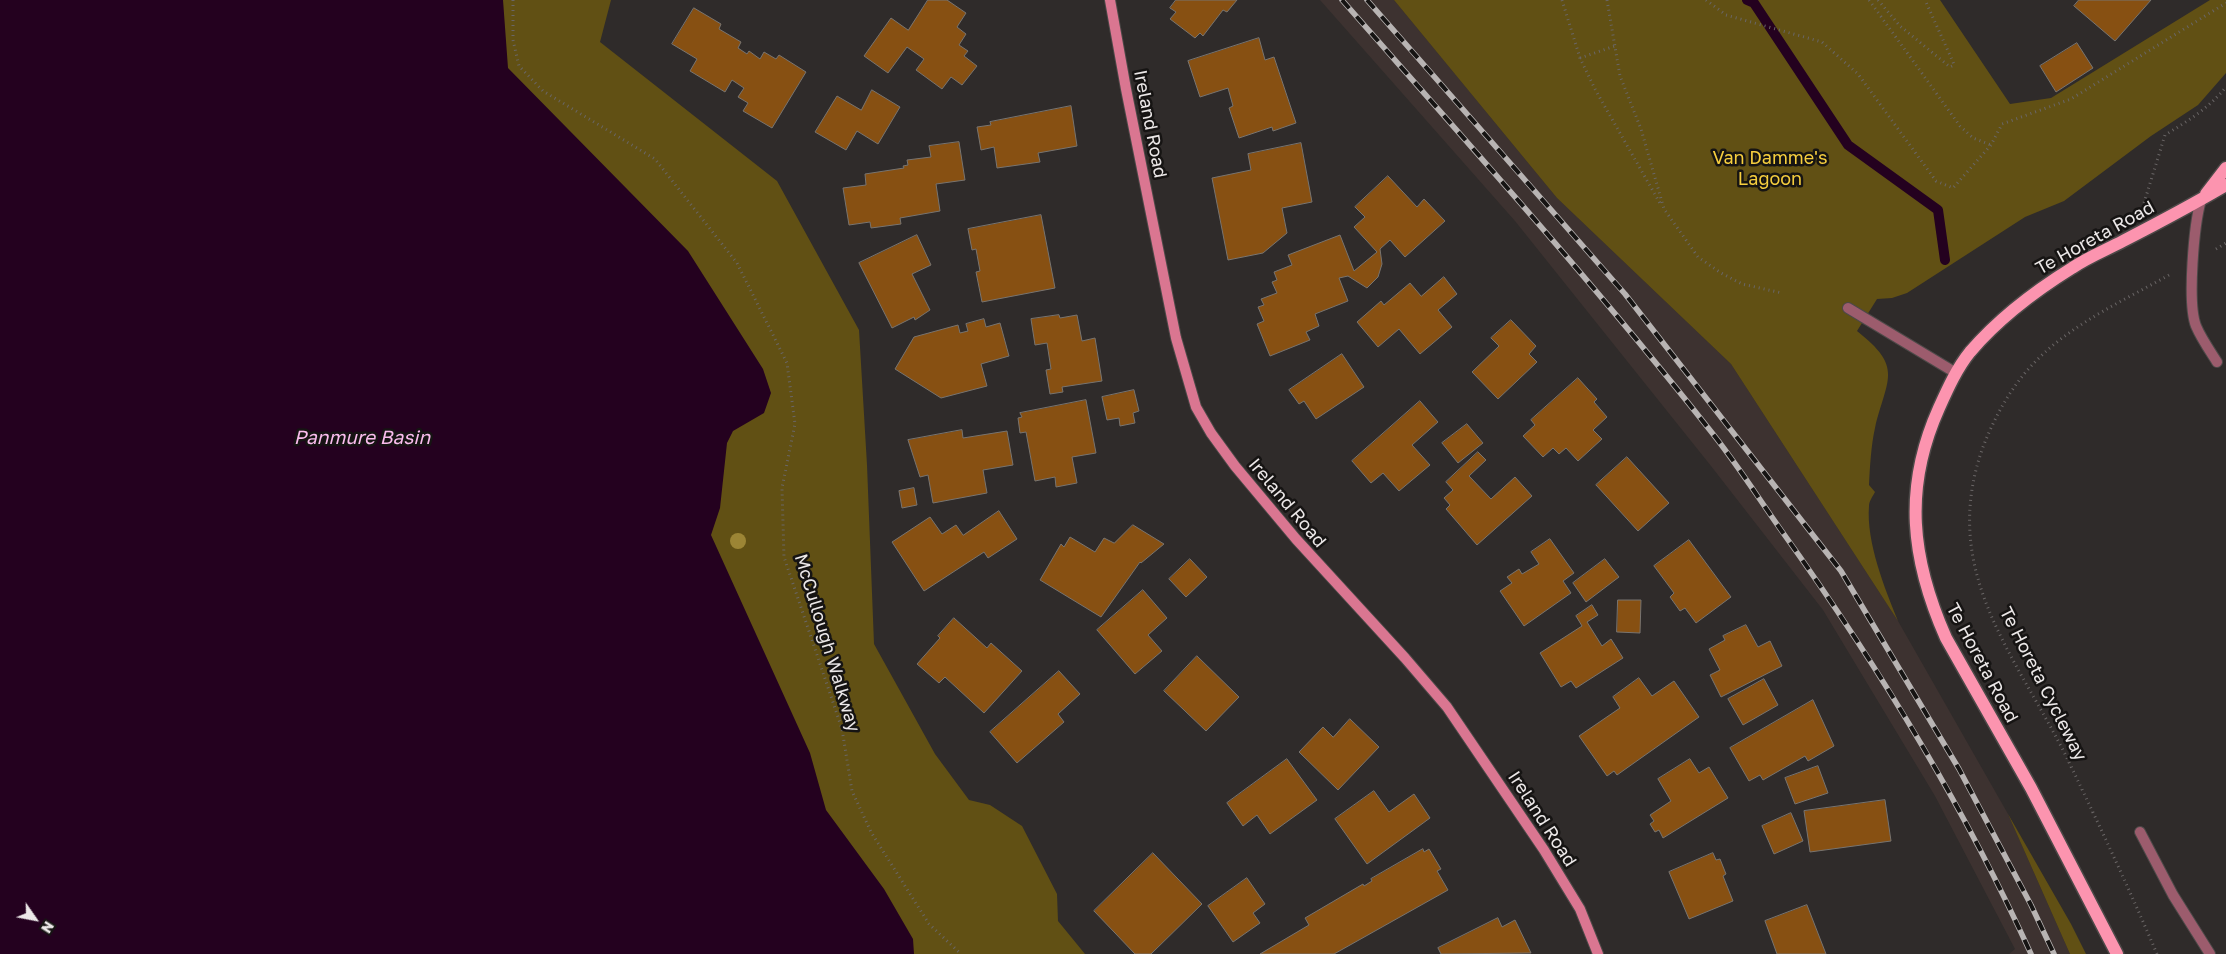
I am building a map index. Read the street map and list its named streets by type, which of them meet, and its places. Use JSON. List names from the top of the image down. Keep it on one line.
{"streets":{"main road":["Te Horeta Road"],"street":["Ireland Road"],"path":["McCullough Walkway","Te Horeta Cycleway"]},"water":["Panmure Basin"],"parks":["Van Damme's Lagoon"],"north":"bottom right"}
